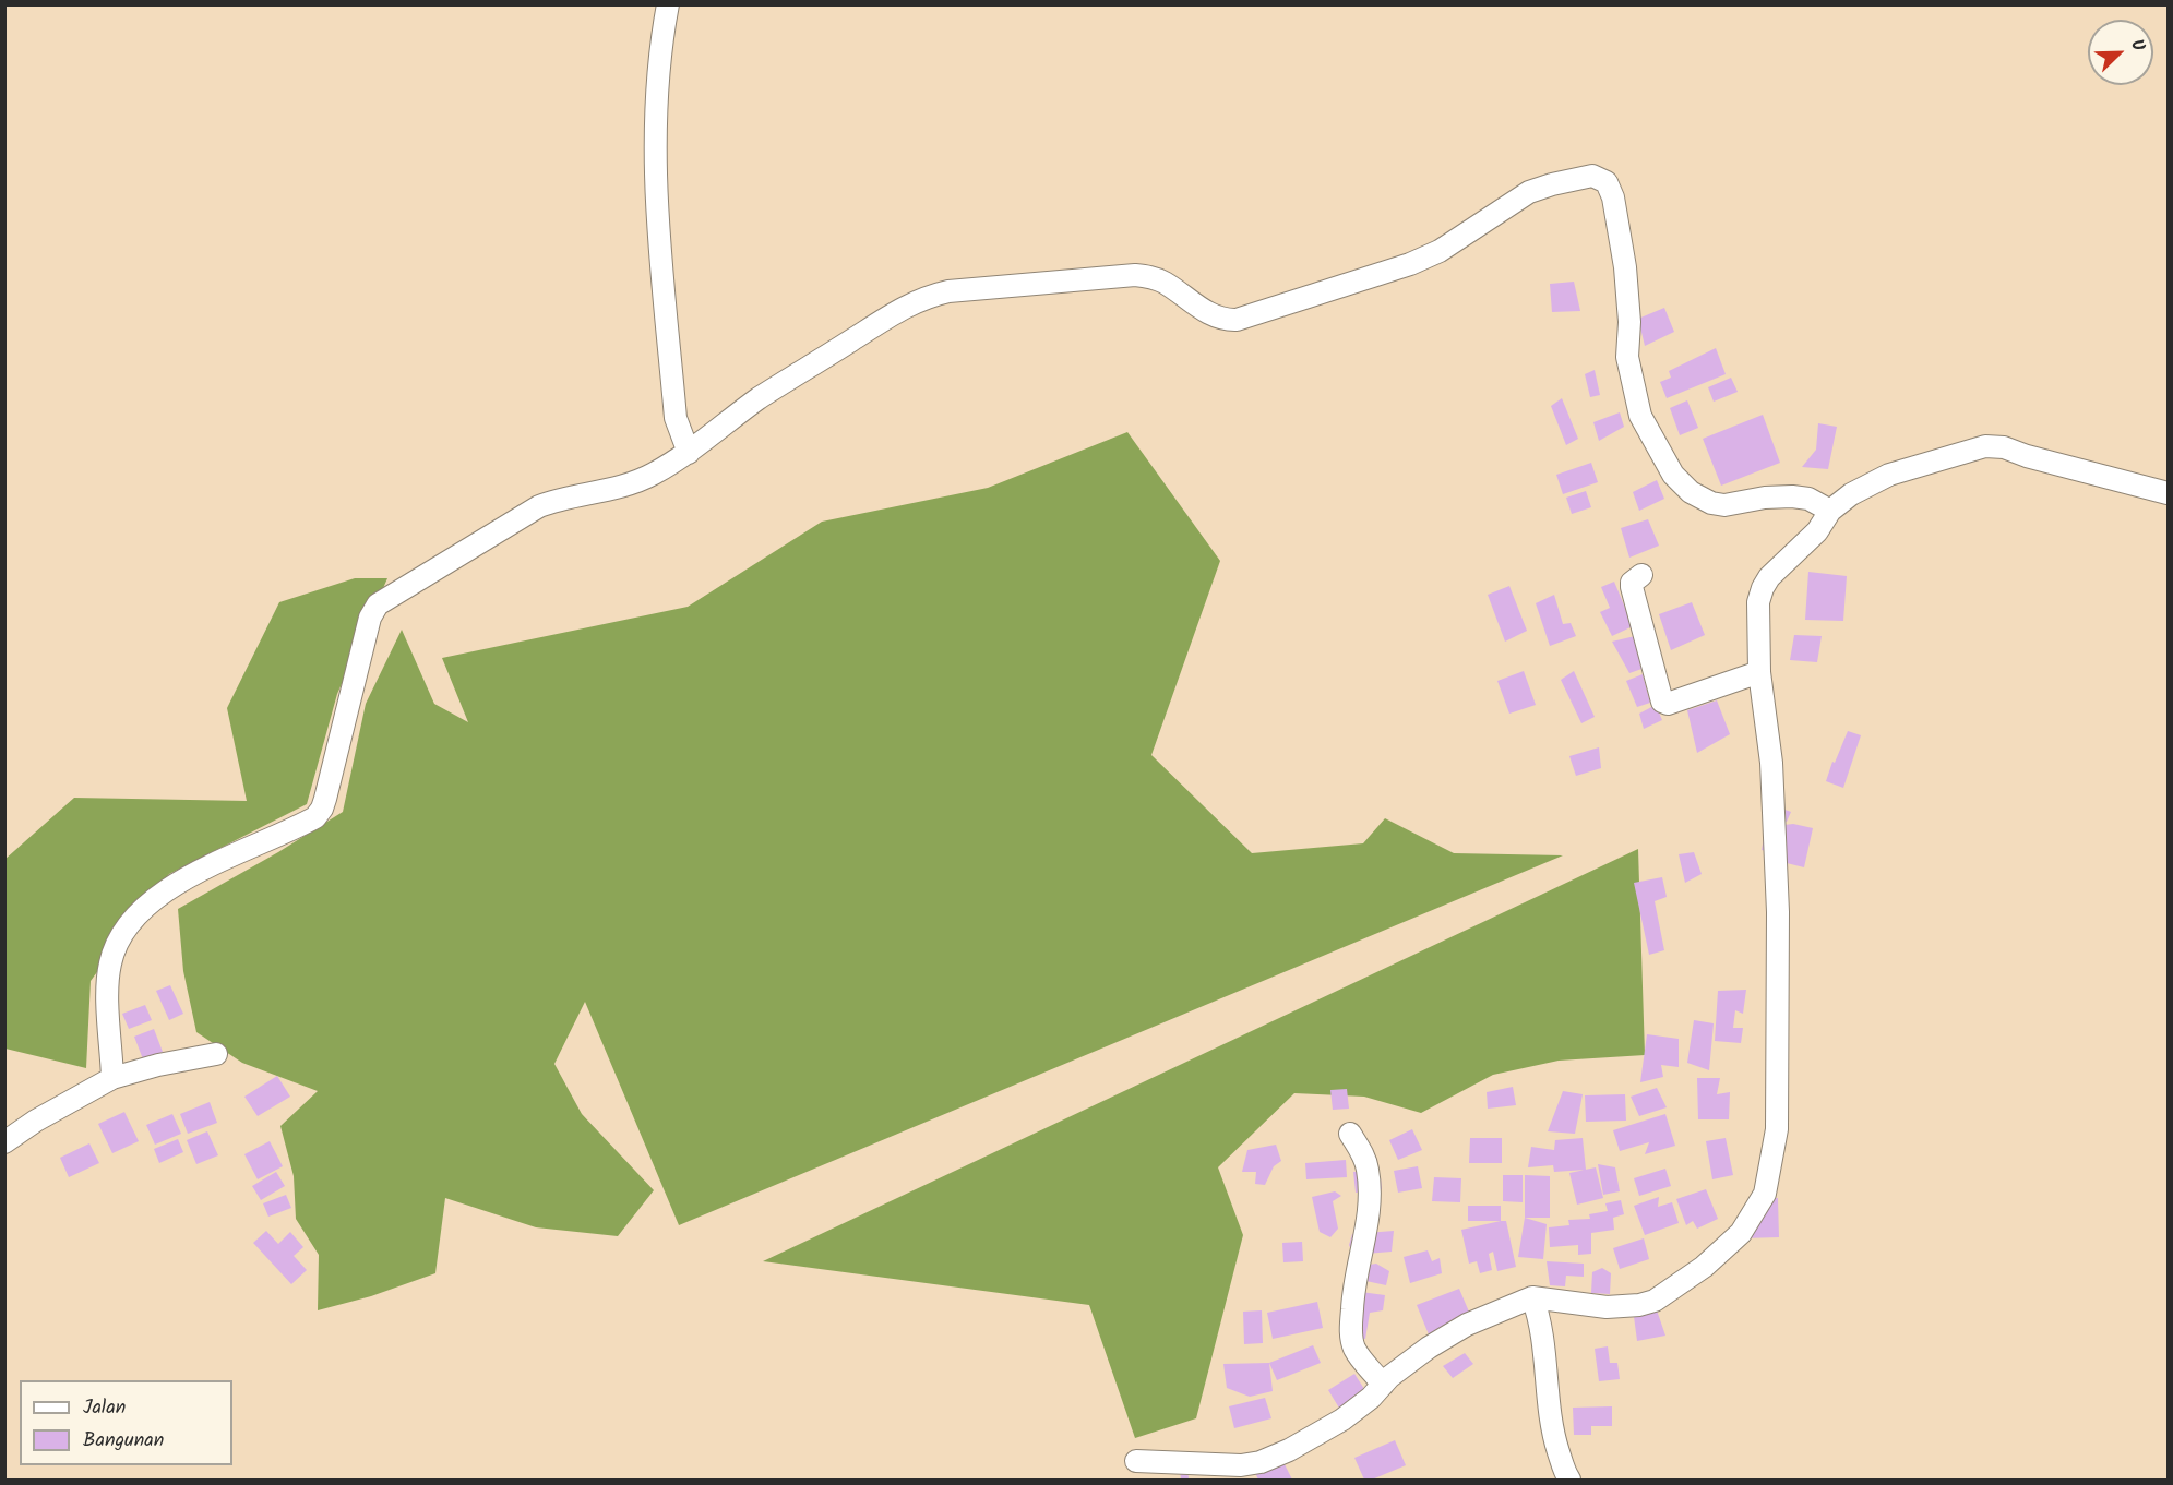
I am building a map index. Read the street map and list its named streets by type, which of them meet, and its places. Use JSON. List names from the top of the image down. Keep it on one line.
{"legend":["Jalan","Bangunan"],"north":"top right"}
